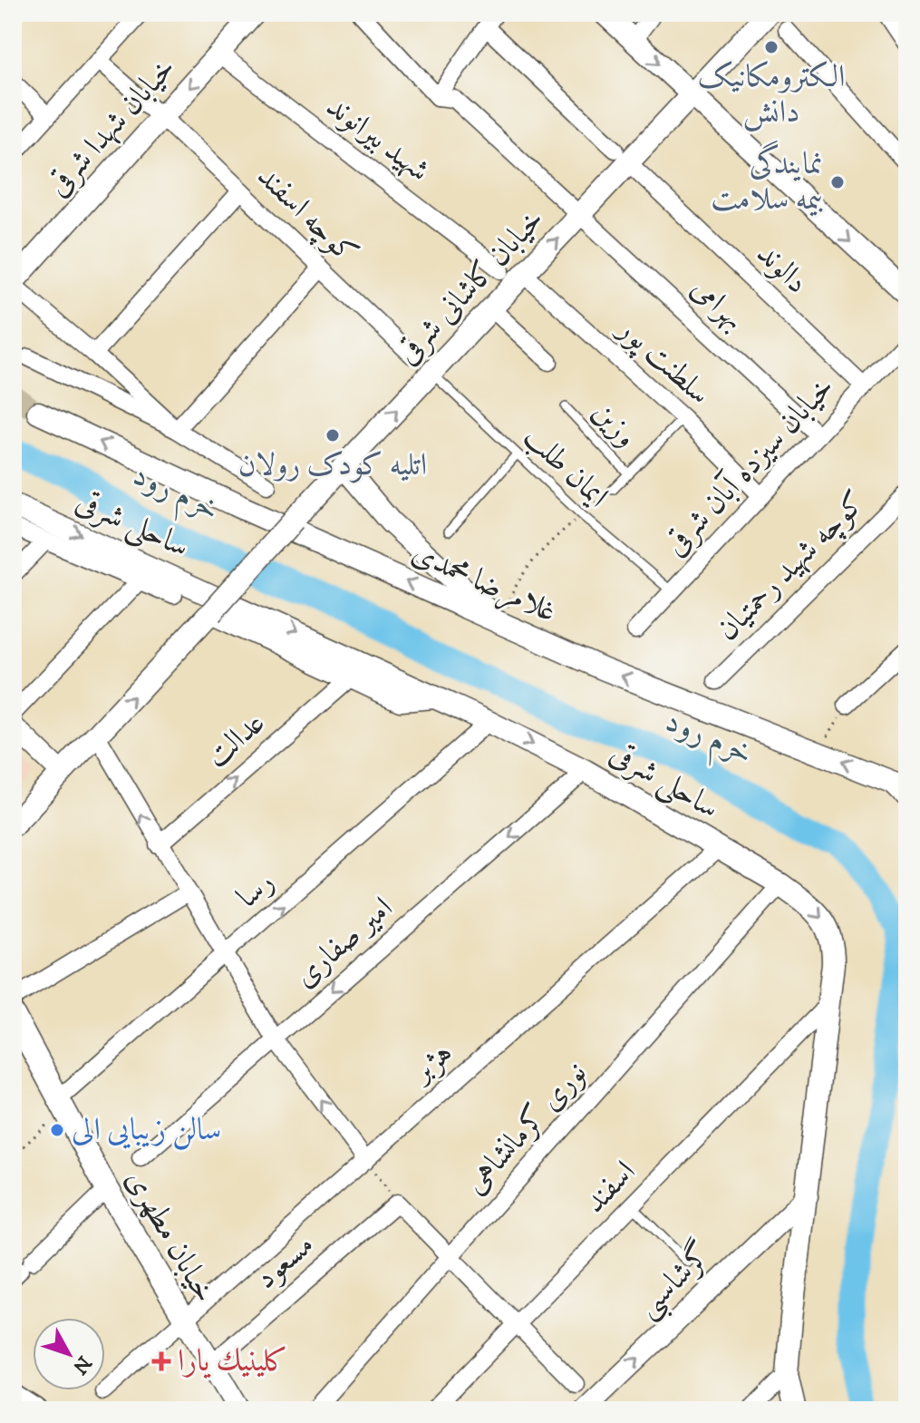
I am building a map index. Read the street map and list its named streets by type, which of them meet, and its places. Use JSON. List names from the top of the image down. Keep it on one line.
{"streets":{"main road":["خیابان شهدا شرقی","خیابان کاشانی شرقی","ساحلی شرقی","غلامرضا محمدی","خیابان مطهری"],"street":["شهید بیرانوند","کوچه اسفند","دالوند","بهرامی","سلطنت پور","خیابان سیزده آبان شرقی","کوچه شهید رحمتیان","عدالت","رسا","امیر صفاری","هژبر","نوری کرمانشاهی","اسفند","مسعود","گرشاسبی"],"lane":["وزین","ایمان طلب"]},"crossings":[["خیابان شهدا شرقی","شهید بیرانوند"],["خیابان شهدا شرقی","کوچه اسفند"],["دالوند","خیابان کاشانی شرقی"],["دالوند","خیابان سیزده آبان شرقی"],["خیابان کاشانی شرقی","بهرامی"],["خیابان کاشانی شرقی","سلطنت پور"],["خیابان کاشانی شرقی","ایمان طلب"],["بهرامی","خیابان سیزده آبان شرقی"],["سلطنت پور","خیابان سیزده آبان شرقی"],["خیابان سیزده آبان شرقی","ایمان طلب"],["ساحلی شرقی","رسا"],["ساحلی شرقی","امیر صفاری"],["ساحلی شرقی","هژبر"],["ساحلی شرقی","نوری کرمانشاهی"],["ساحلی شرقی","اسفند"],["ساحلی شرقی","گرشاسبی"],["رسا","خیابان مطهری"],["هژبر","خیابان مطهری"],["خیابان مطهری","مسعود"]],"one_way":["عدالت","رسا","امیر صفاری","گرشاسبی"],"water":["خرم رود"],"places":{"other":["الکترومکانیک دانش","نمایندگی بیمه سلامت","اتلیه کودک رولان","سالن زیبایی الی"],"health":["كلينيك يارا"]},"north":"bottom right"}
